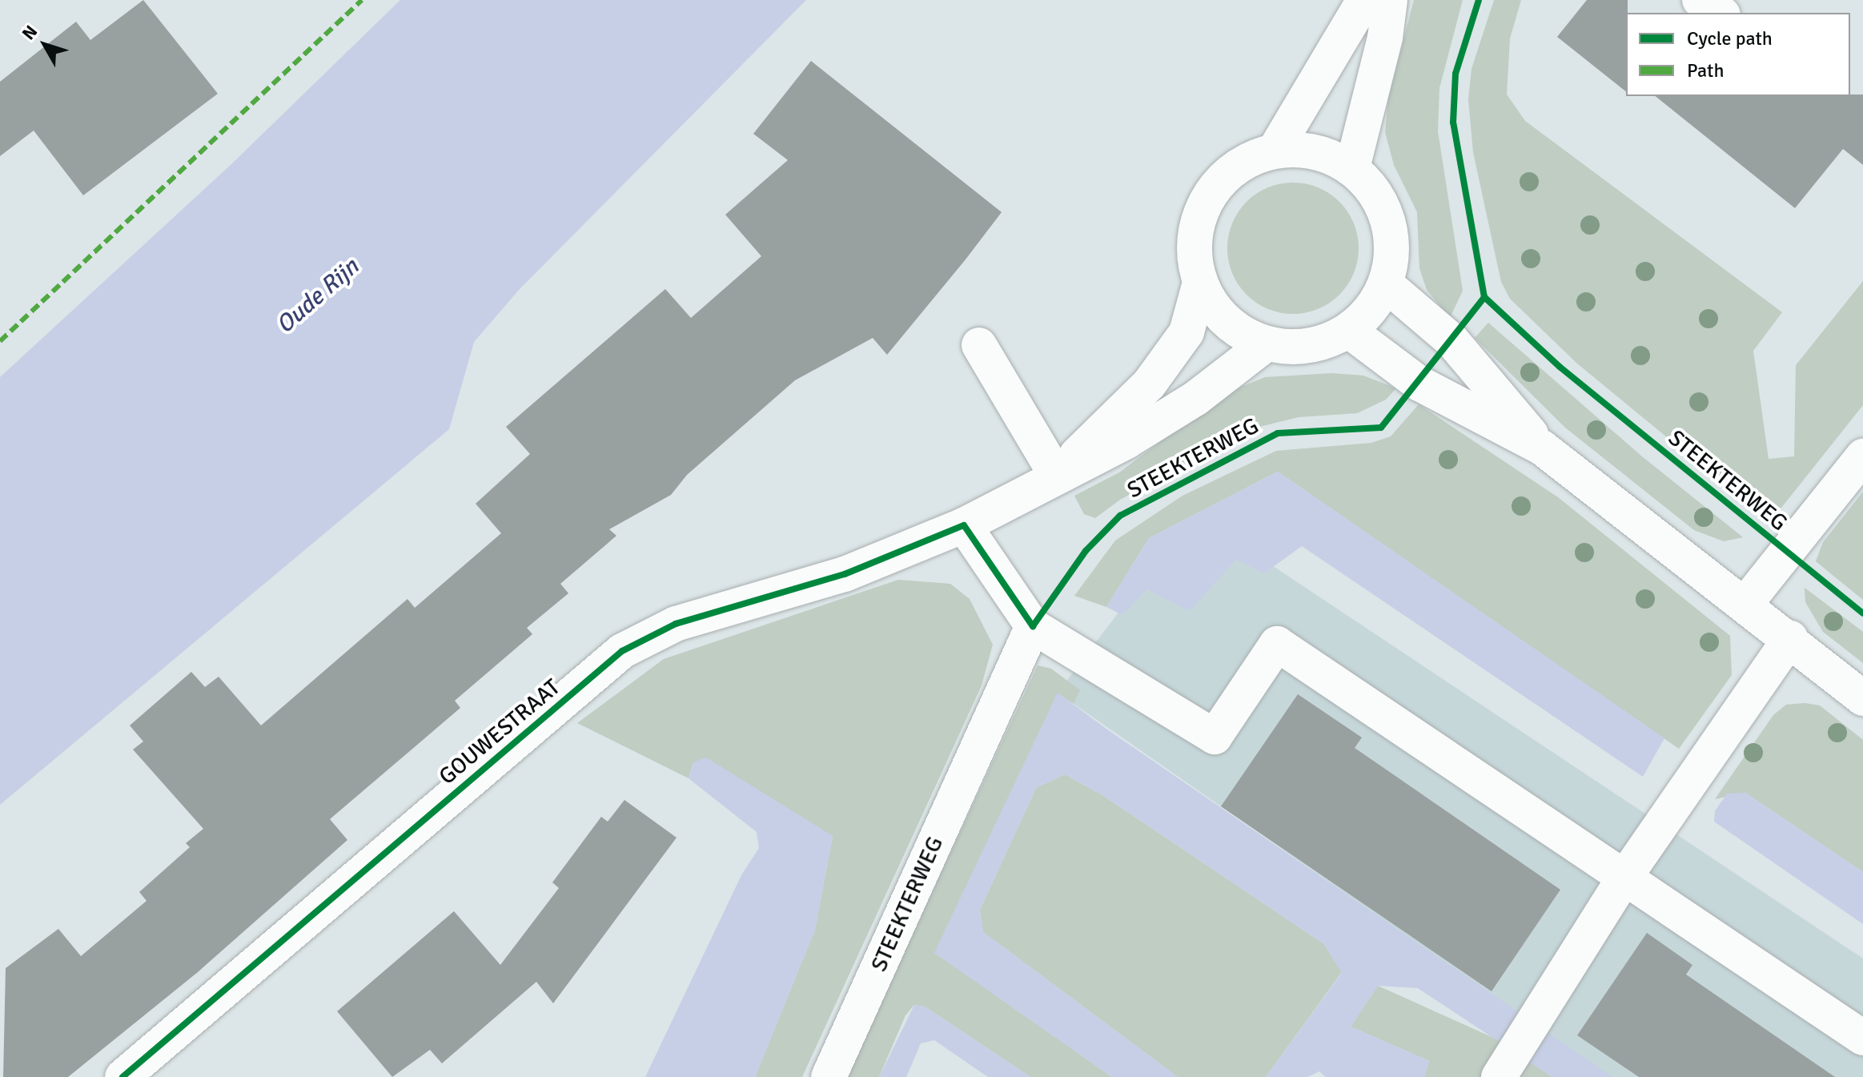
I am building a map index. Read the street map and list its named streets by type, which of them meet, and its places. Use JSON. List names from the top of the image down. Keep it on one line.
{"streets":{"street":["STEEKTERWEG","GOUWESTRAAT"]},"crossings":[["STEEKTERWEG","GOUWESTRAAT"]],"water":["Oude Rijn"],"legend":["Cycle path","Path"],"north":"top left"}
